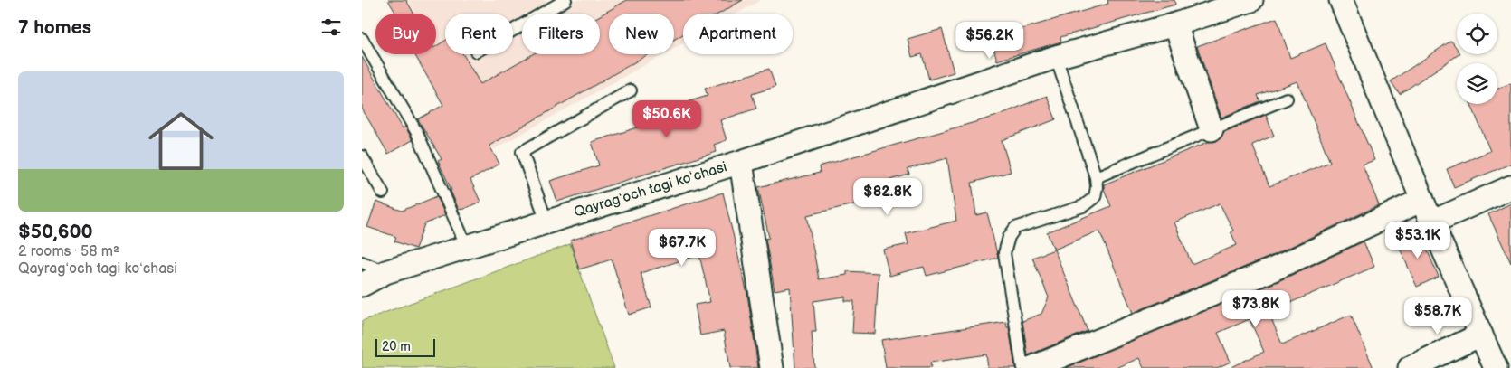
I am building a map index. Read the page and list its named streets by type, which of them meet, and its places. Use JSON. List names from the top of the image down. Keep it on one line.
{"streets":{"street":["Qayragʻoch tagi koʻchasi"]},"scale_bar":"20 m","page":{"heading":"7 homes","chip":["Buy","Rent","Filters","New","Apartment"],"price":["$56.2K","$50.6K","$82.8K","$53.1K","$67.7K","$73.8K","$58.7K"],"list":[{"name":"$50,600","note":"2 rooms · 58 m² · Qayragʻoch tagi koʻchasi"}],"scale":"20 m"}}
